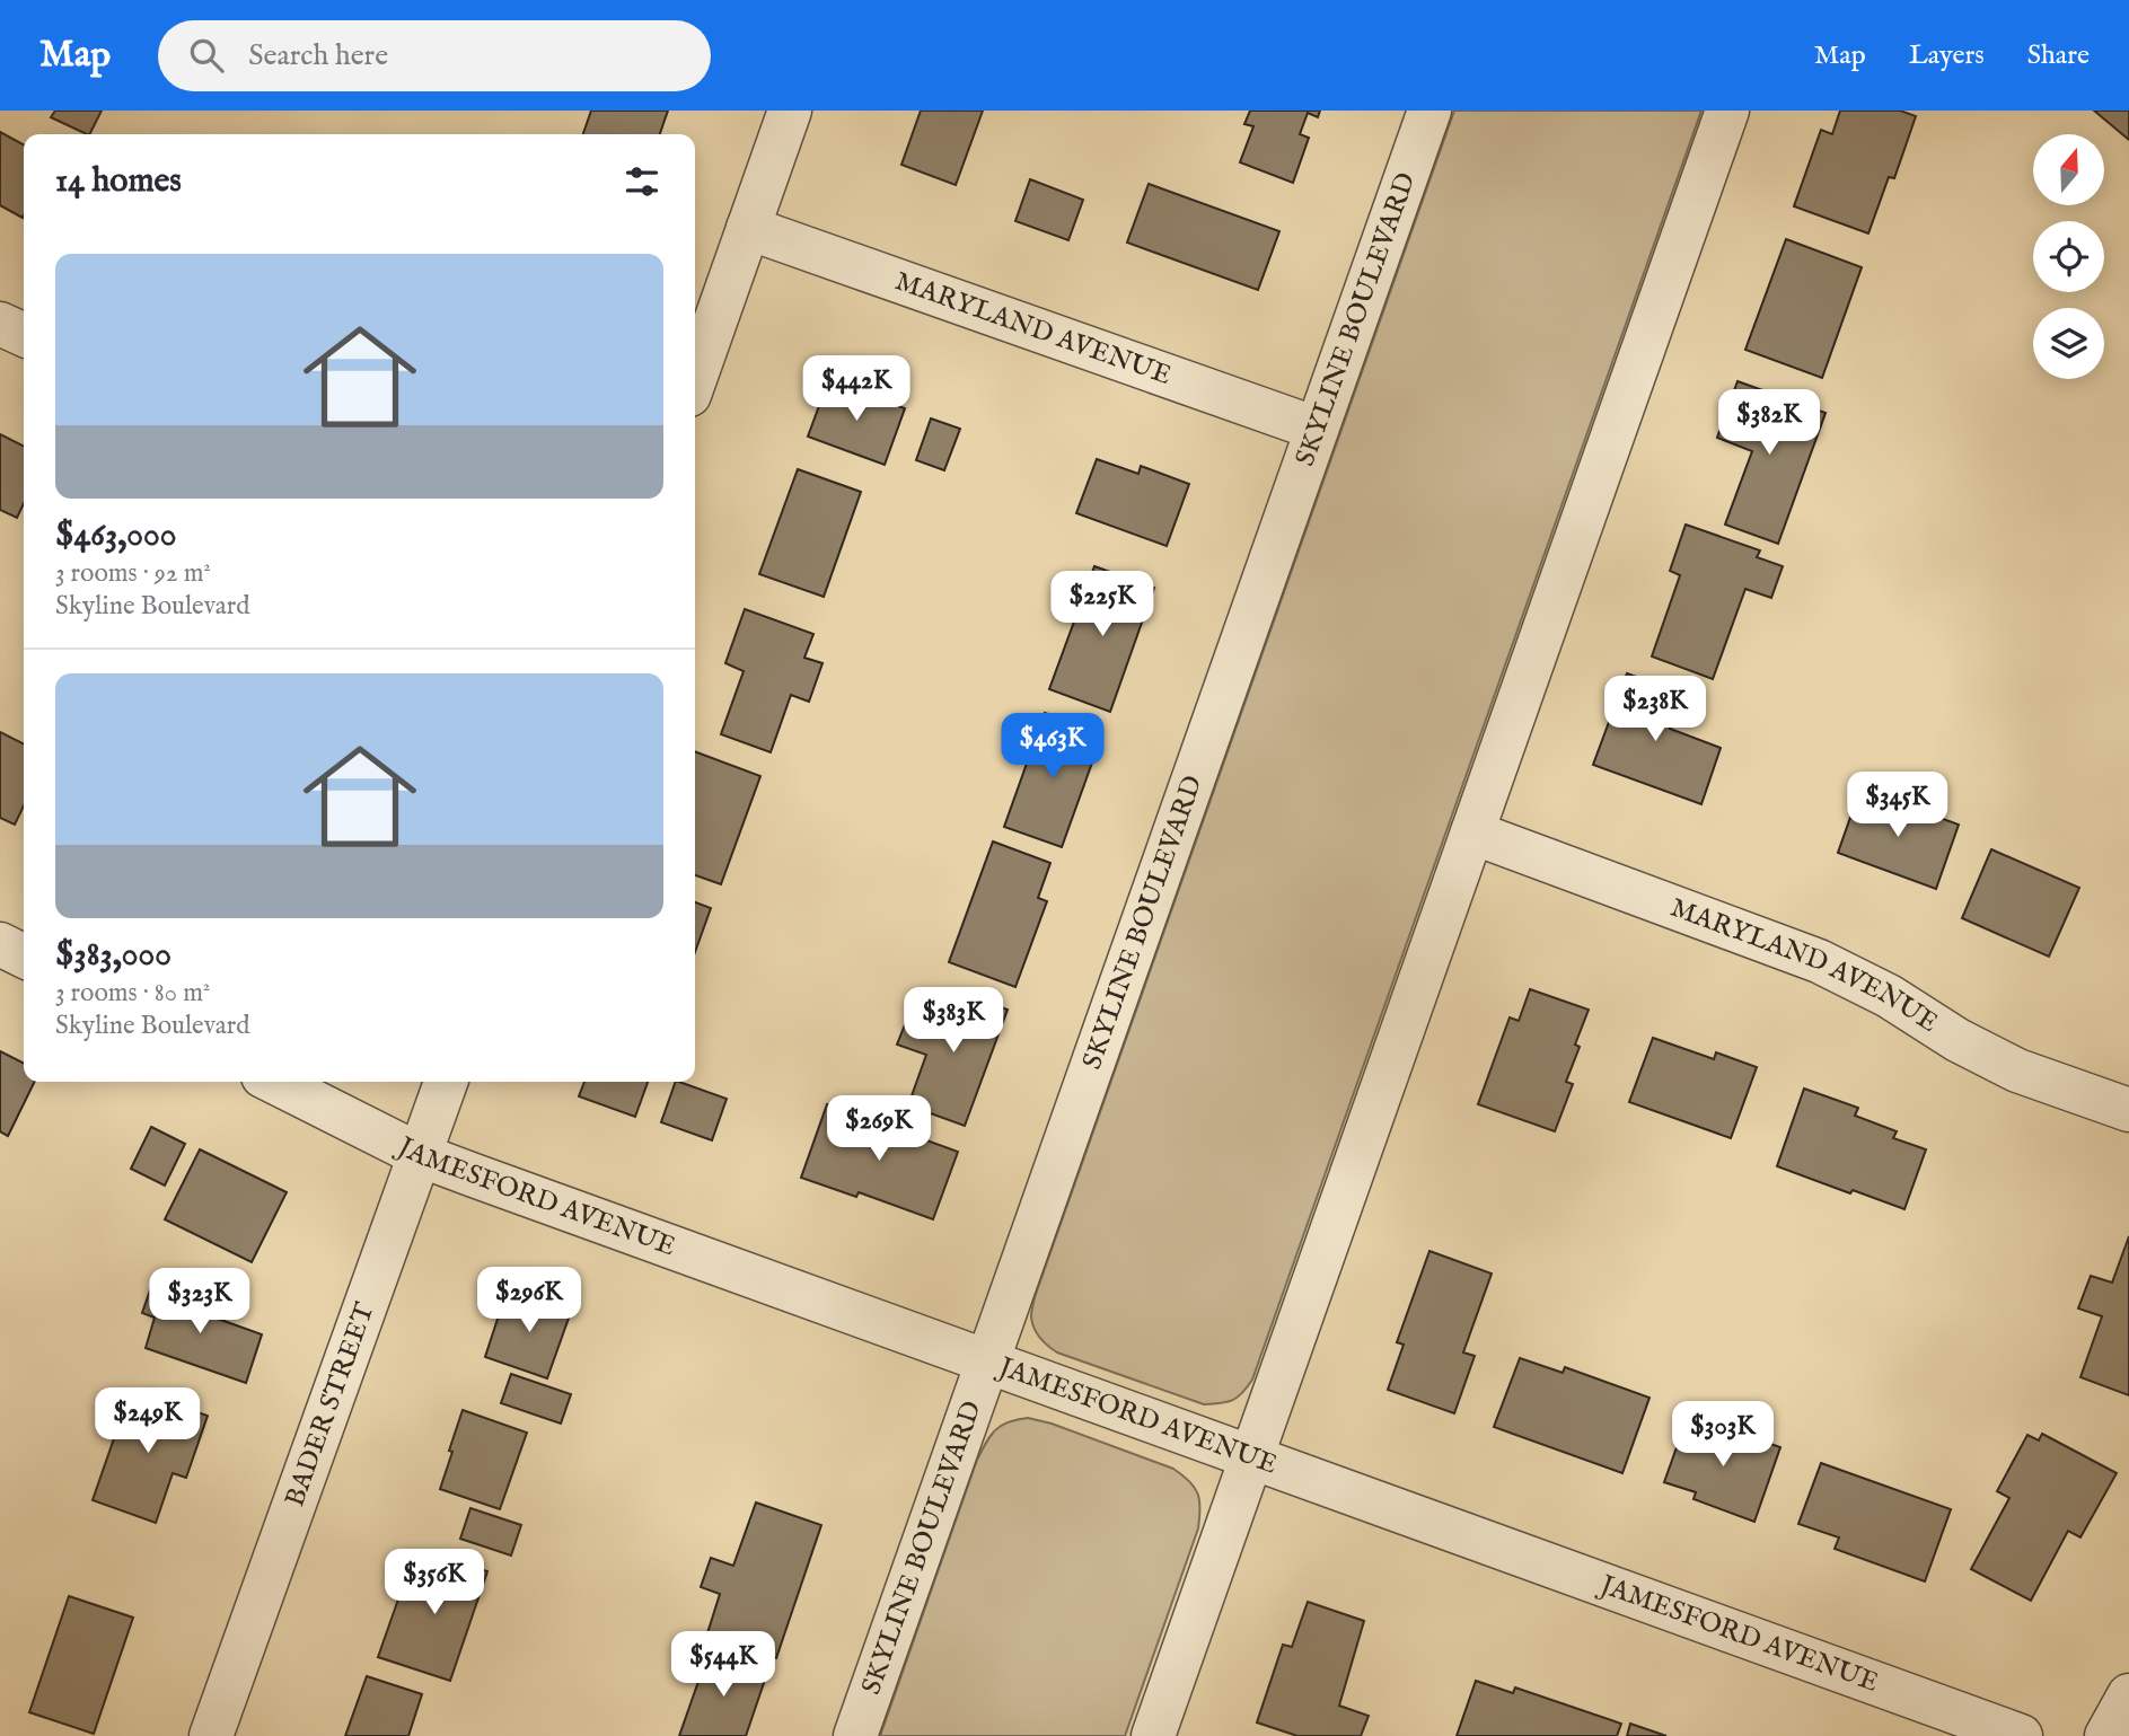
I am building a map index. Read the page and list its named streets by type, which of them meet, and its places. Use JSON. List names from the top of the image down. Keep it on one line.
{"streets":{"street":["SKYLINE BOULEVARD","MARYLAND AVENUE","JAMESFORD AVENUE","BADER STREET"]},"crossings":[["SKYLINE BOULEVARD","MARYLAND AVENUE"],["SKYLINE BOULEVARD","JAMESFORD AVENUE"],["JAMESFORD AVENUE","BADER STREET"]],"north":"top","page":{"header":"Map","search":"Search here","nav":["Map","Layers","Share"],"heading":"14 homes","list":[{"name":"$463,000","note":"3 rooms · 92 m² · Skyline Boulevard"},{"name":"$383,000","note":"3 rooms · 80 m² · Skyline Boulevard"}],"price":["$442K","$382K","$225K","$238K","$463K","$345K","$383K","$269K","$296K","$323K","$249K","$303K","$356K","$544K"]}}
